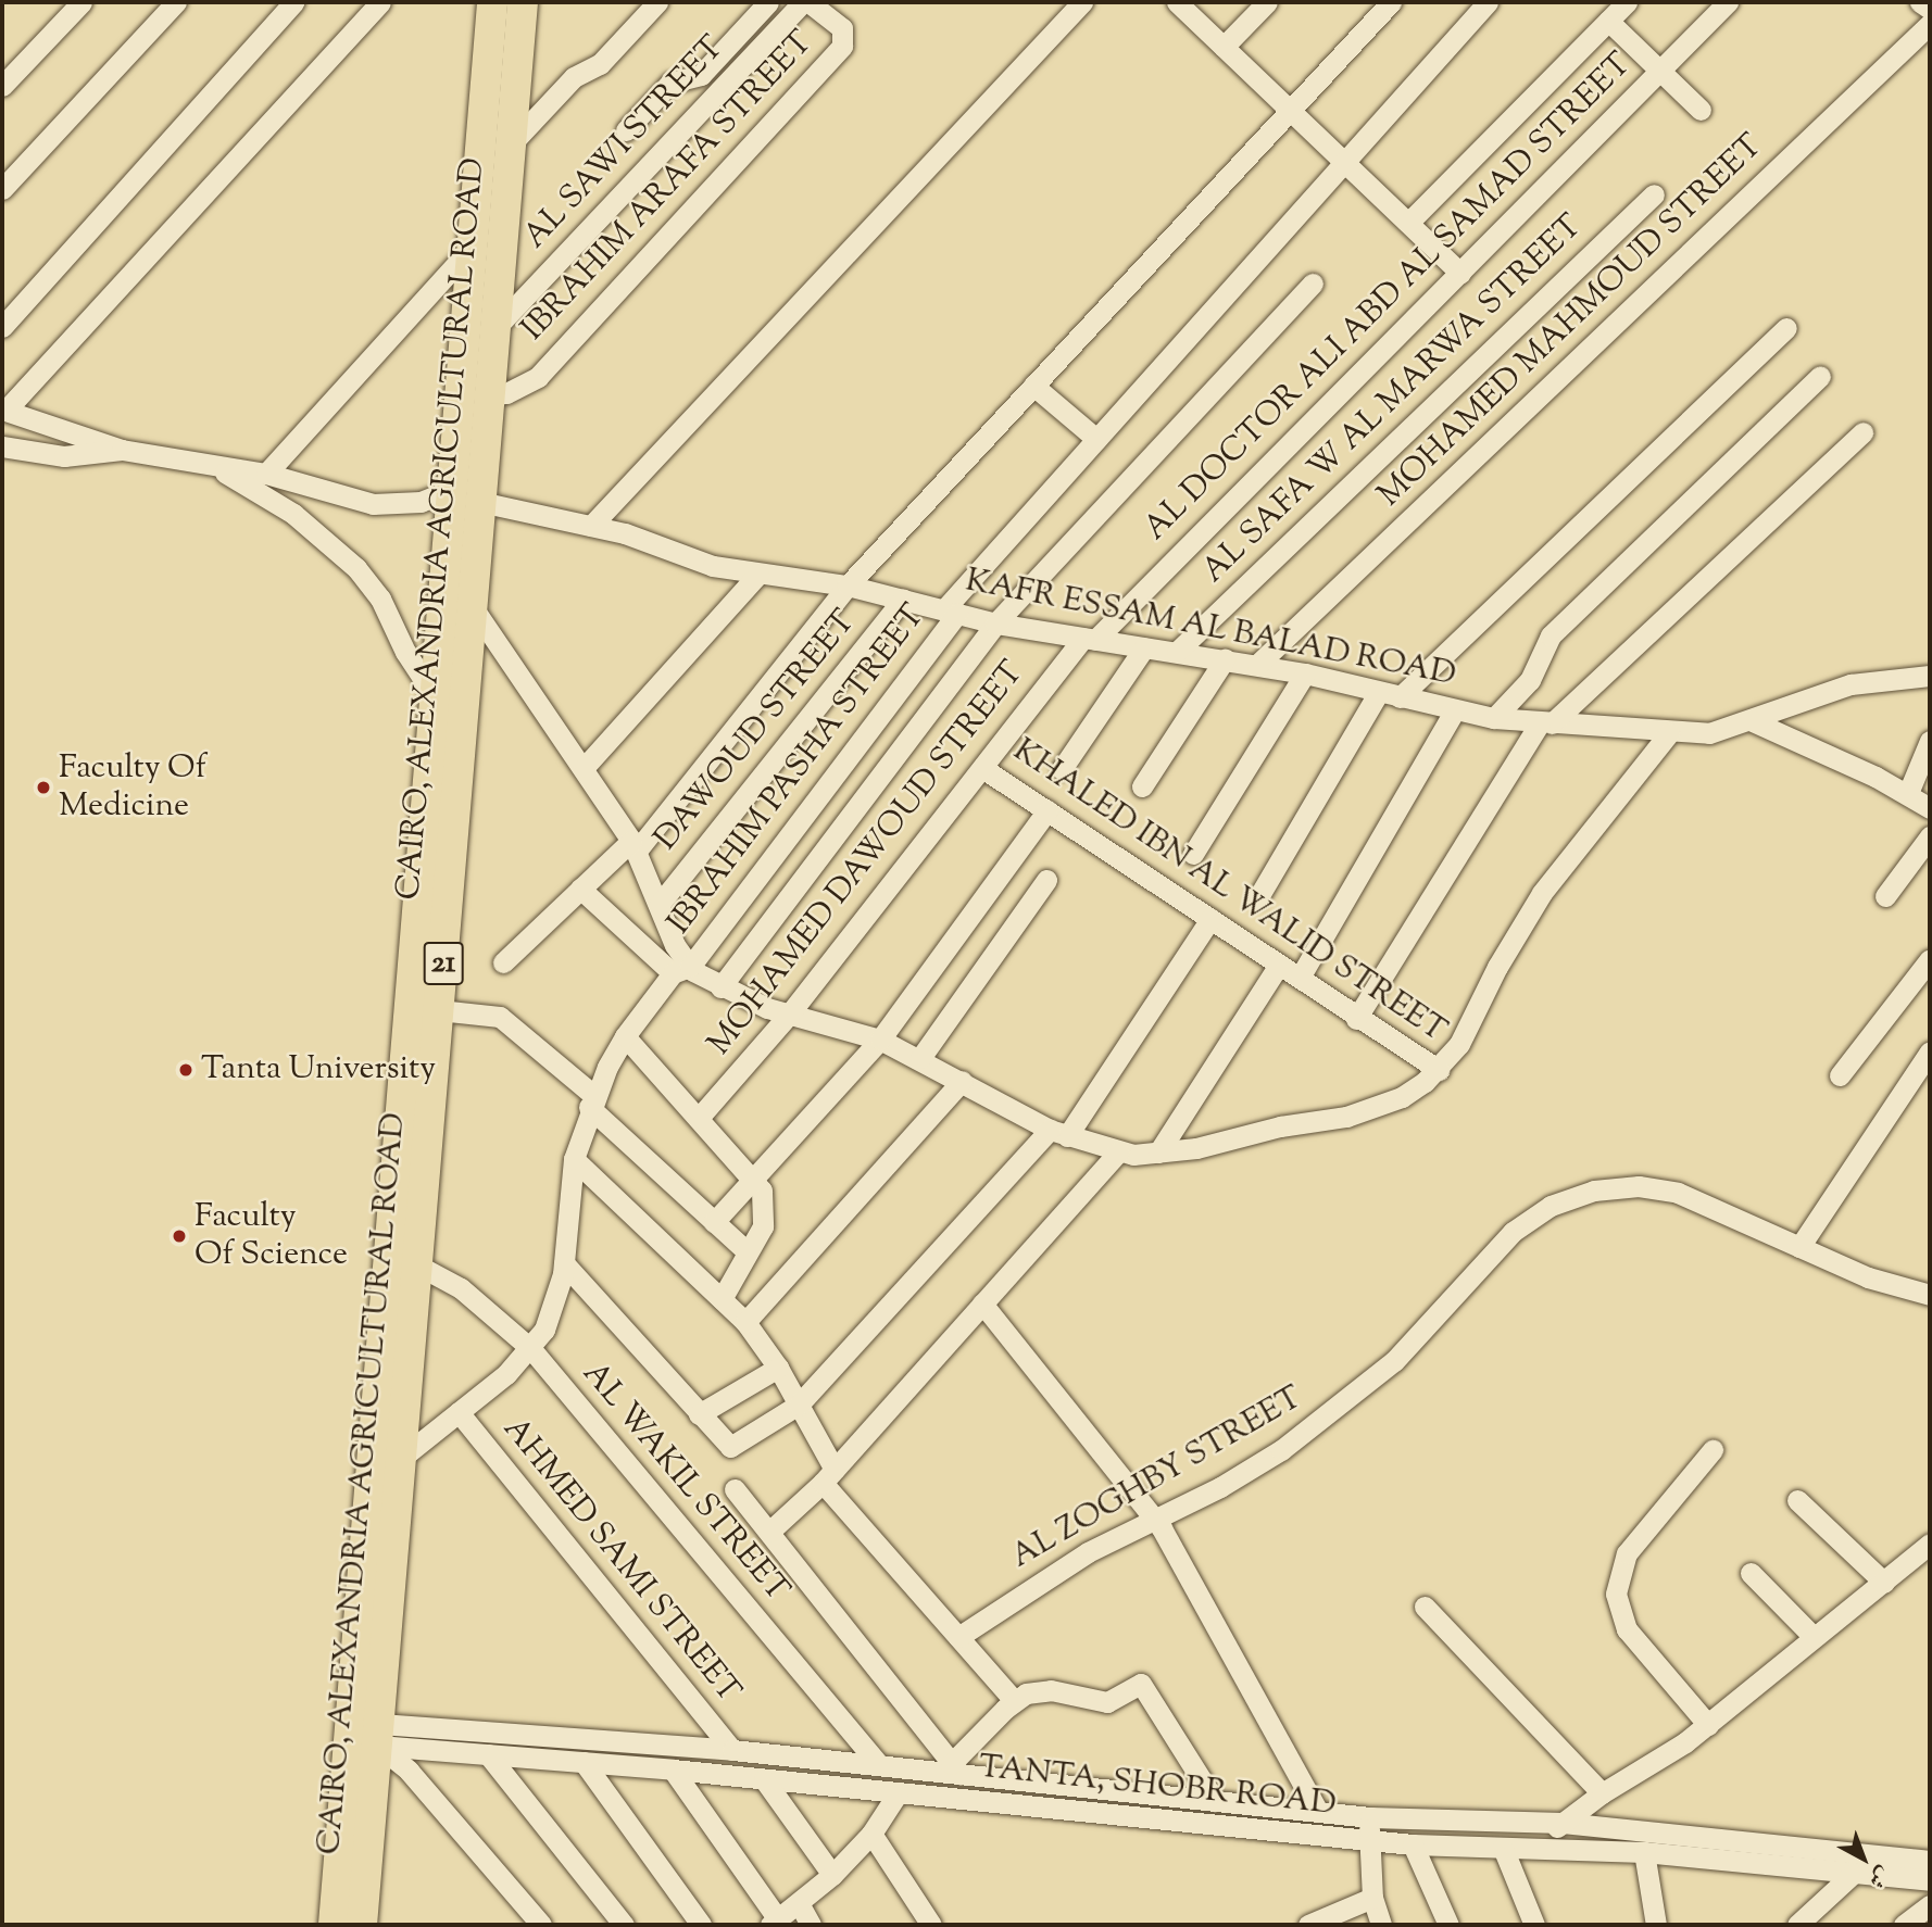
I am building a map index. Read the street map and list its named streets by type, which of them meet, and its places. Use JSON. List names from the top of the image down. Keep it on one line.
{"streets":{"highway":["CAIRO, ALEXANDRIA AGRICULTURAL ROAD","21"],"street":["AL SAWI STREET","IBRAHIM ARAFA STREET","AL DOCTOR ALI ABD AL SAMAD STREET","MOHAMED MAHMOUD STREET","AL SAFA W AL MARWA STREET","KAFR ESSAM AL BALAD ROAD","DAWOUD STREET","IBRAHIM PASHA STREET","MOHAMED DAWOUD STREET","KHALED IBN AL WALID STREET","AL ZOGHBY STREET","AL WAKIL STREET","AHMED SAMI STREET","TANTA, SHOBR ROAD"]},"crossings":[["AL SAWI STREET","IBRAHIM ARAFA STREET"],["AL SAWI STREET","CAIRO, ALEXANDRIA AGRICULTURAL ROAD"],["IBRAHIM ARAFA STREET","CAIRO, ALEXANDRIA AGRICULTURAL ROAD"],["AL DOCTOR ALI ABD AL SAMAD STREET","KAFR ESSAM AL BALAD ROAD"],["AL DOCTOR ALI ABD AL SAMAD STREET","MOHAMED DAWOUD STREET"],["MOHAMED MAHMOUD STREET","KAFR ESSAM AL BALAD ROAD"],["AL SAFA W AL MARWA STREET","KAFR ESSAM AL BALAD ROAD"],["CAIRO, ALEXANDRIA AGRICULTURAL ROAD","KAFR ESSAM AL BALAD ROAD"],["CAIRO, ALEXANDRIA AGRICULTURAL ROAD","AL WAKIL STREET"],["CAIRO, ALEXANDRIA AGRICULTURAL ROAD","TANTA, SHOBR ROAD"],["KAFR ESSAM AL BALAD ROAD","DAWOUD STREET"],["KAFR ESSAM AL BALAD ROAD","IBRAHIM PASHA STREET"],["KAFR ESSAM AL BALAD ROAD","MOHAMED DAWOUD STREET"],["IBRAHIM PASHA STREET","AL WAKIL STREET"],["MOHAMED DAWOUD STREET","KHALED IBN AL WALID STREET"],["AL WAKIL STREET","TANTA, SHOBR ROAD"],["AHMED SAMI STREET","TANTA, SHOBR ROAD"]],"places":["Faculty Of Medicine","Tanta University","Faculty Of Science"],"north":"bottom right"}
